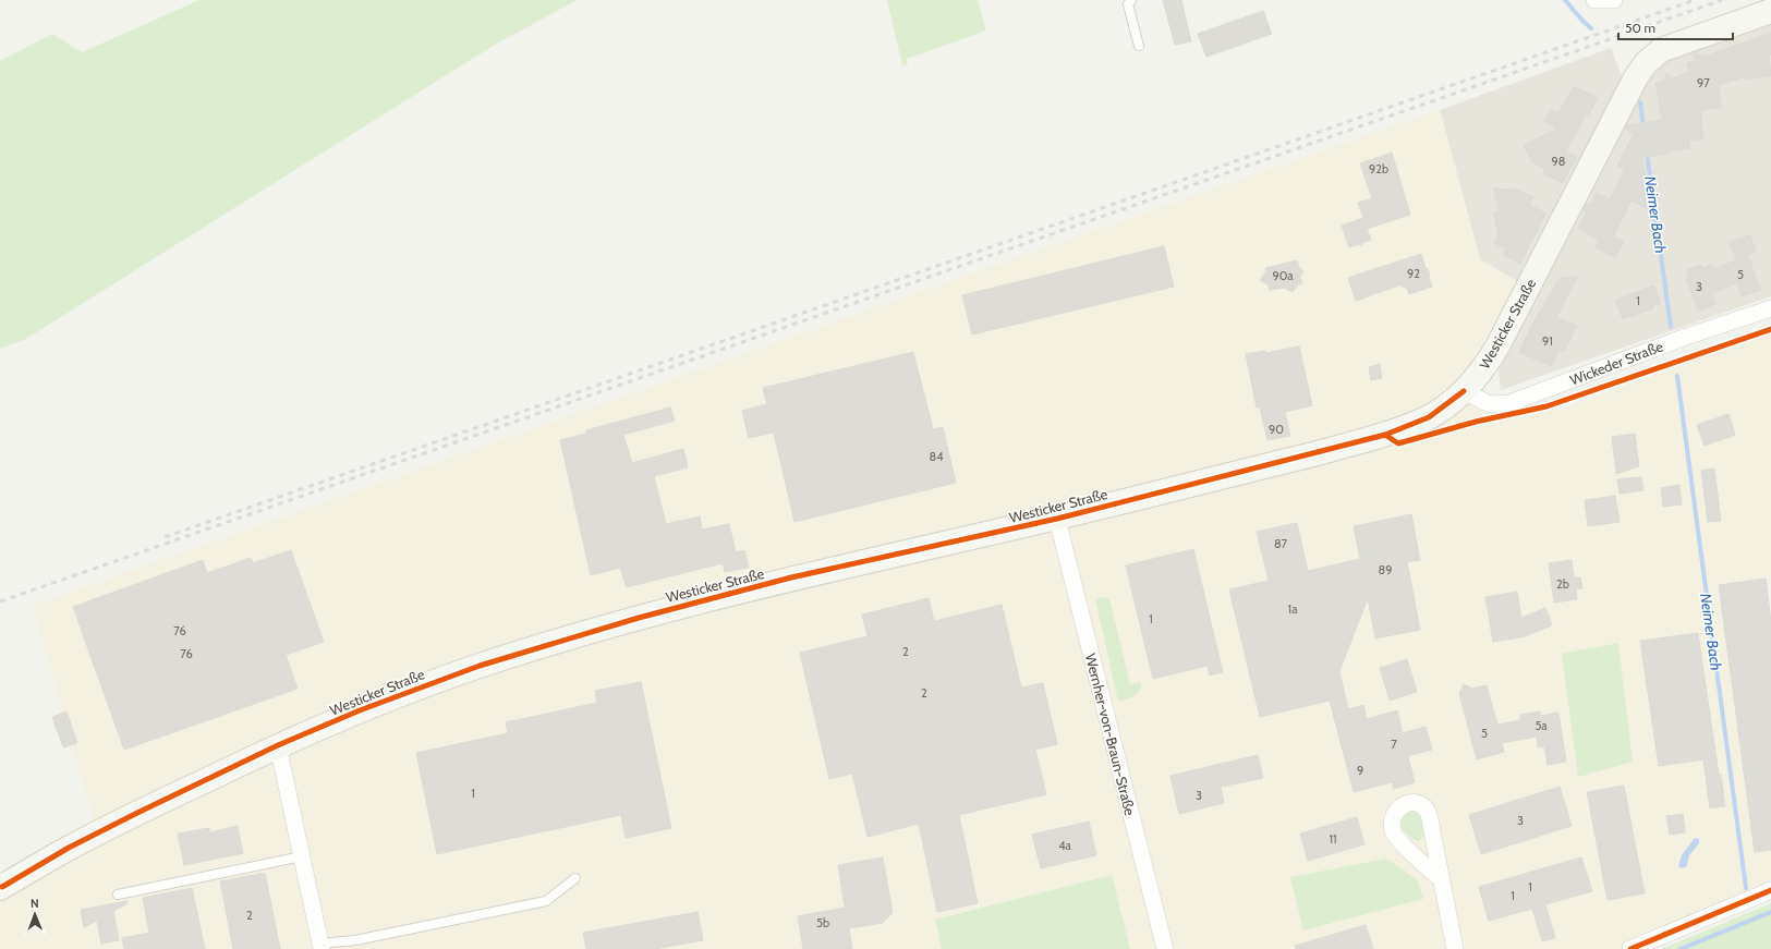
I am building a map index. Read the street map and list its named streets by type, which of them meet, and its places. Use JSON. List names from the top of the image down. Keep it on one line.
{"streets":{"main road":["Westicker Straße"],"street":["Wickeder Straße","Wernher-von-Braun-Straße"]},"crossings":[["Westicker Straße","Wickeder Straße"],["Westicker Straße","Wernher-von-Braun-Straße"]],"water":["Neimer Bach"],"house_numbers":["97","98","92b","92","5","90a","3","1","91","90","84","87","89","2b","1a","1","76","2","76","2","5a","5","7","9","1","3","3","11","4a","1","1","2","5b"],"scale_bar":"50 m","north":"top"}
